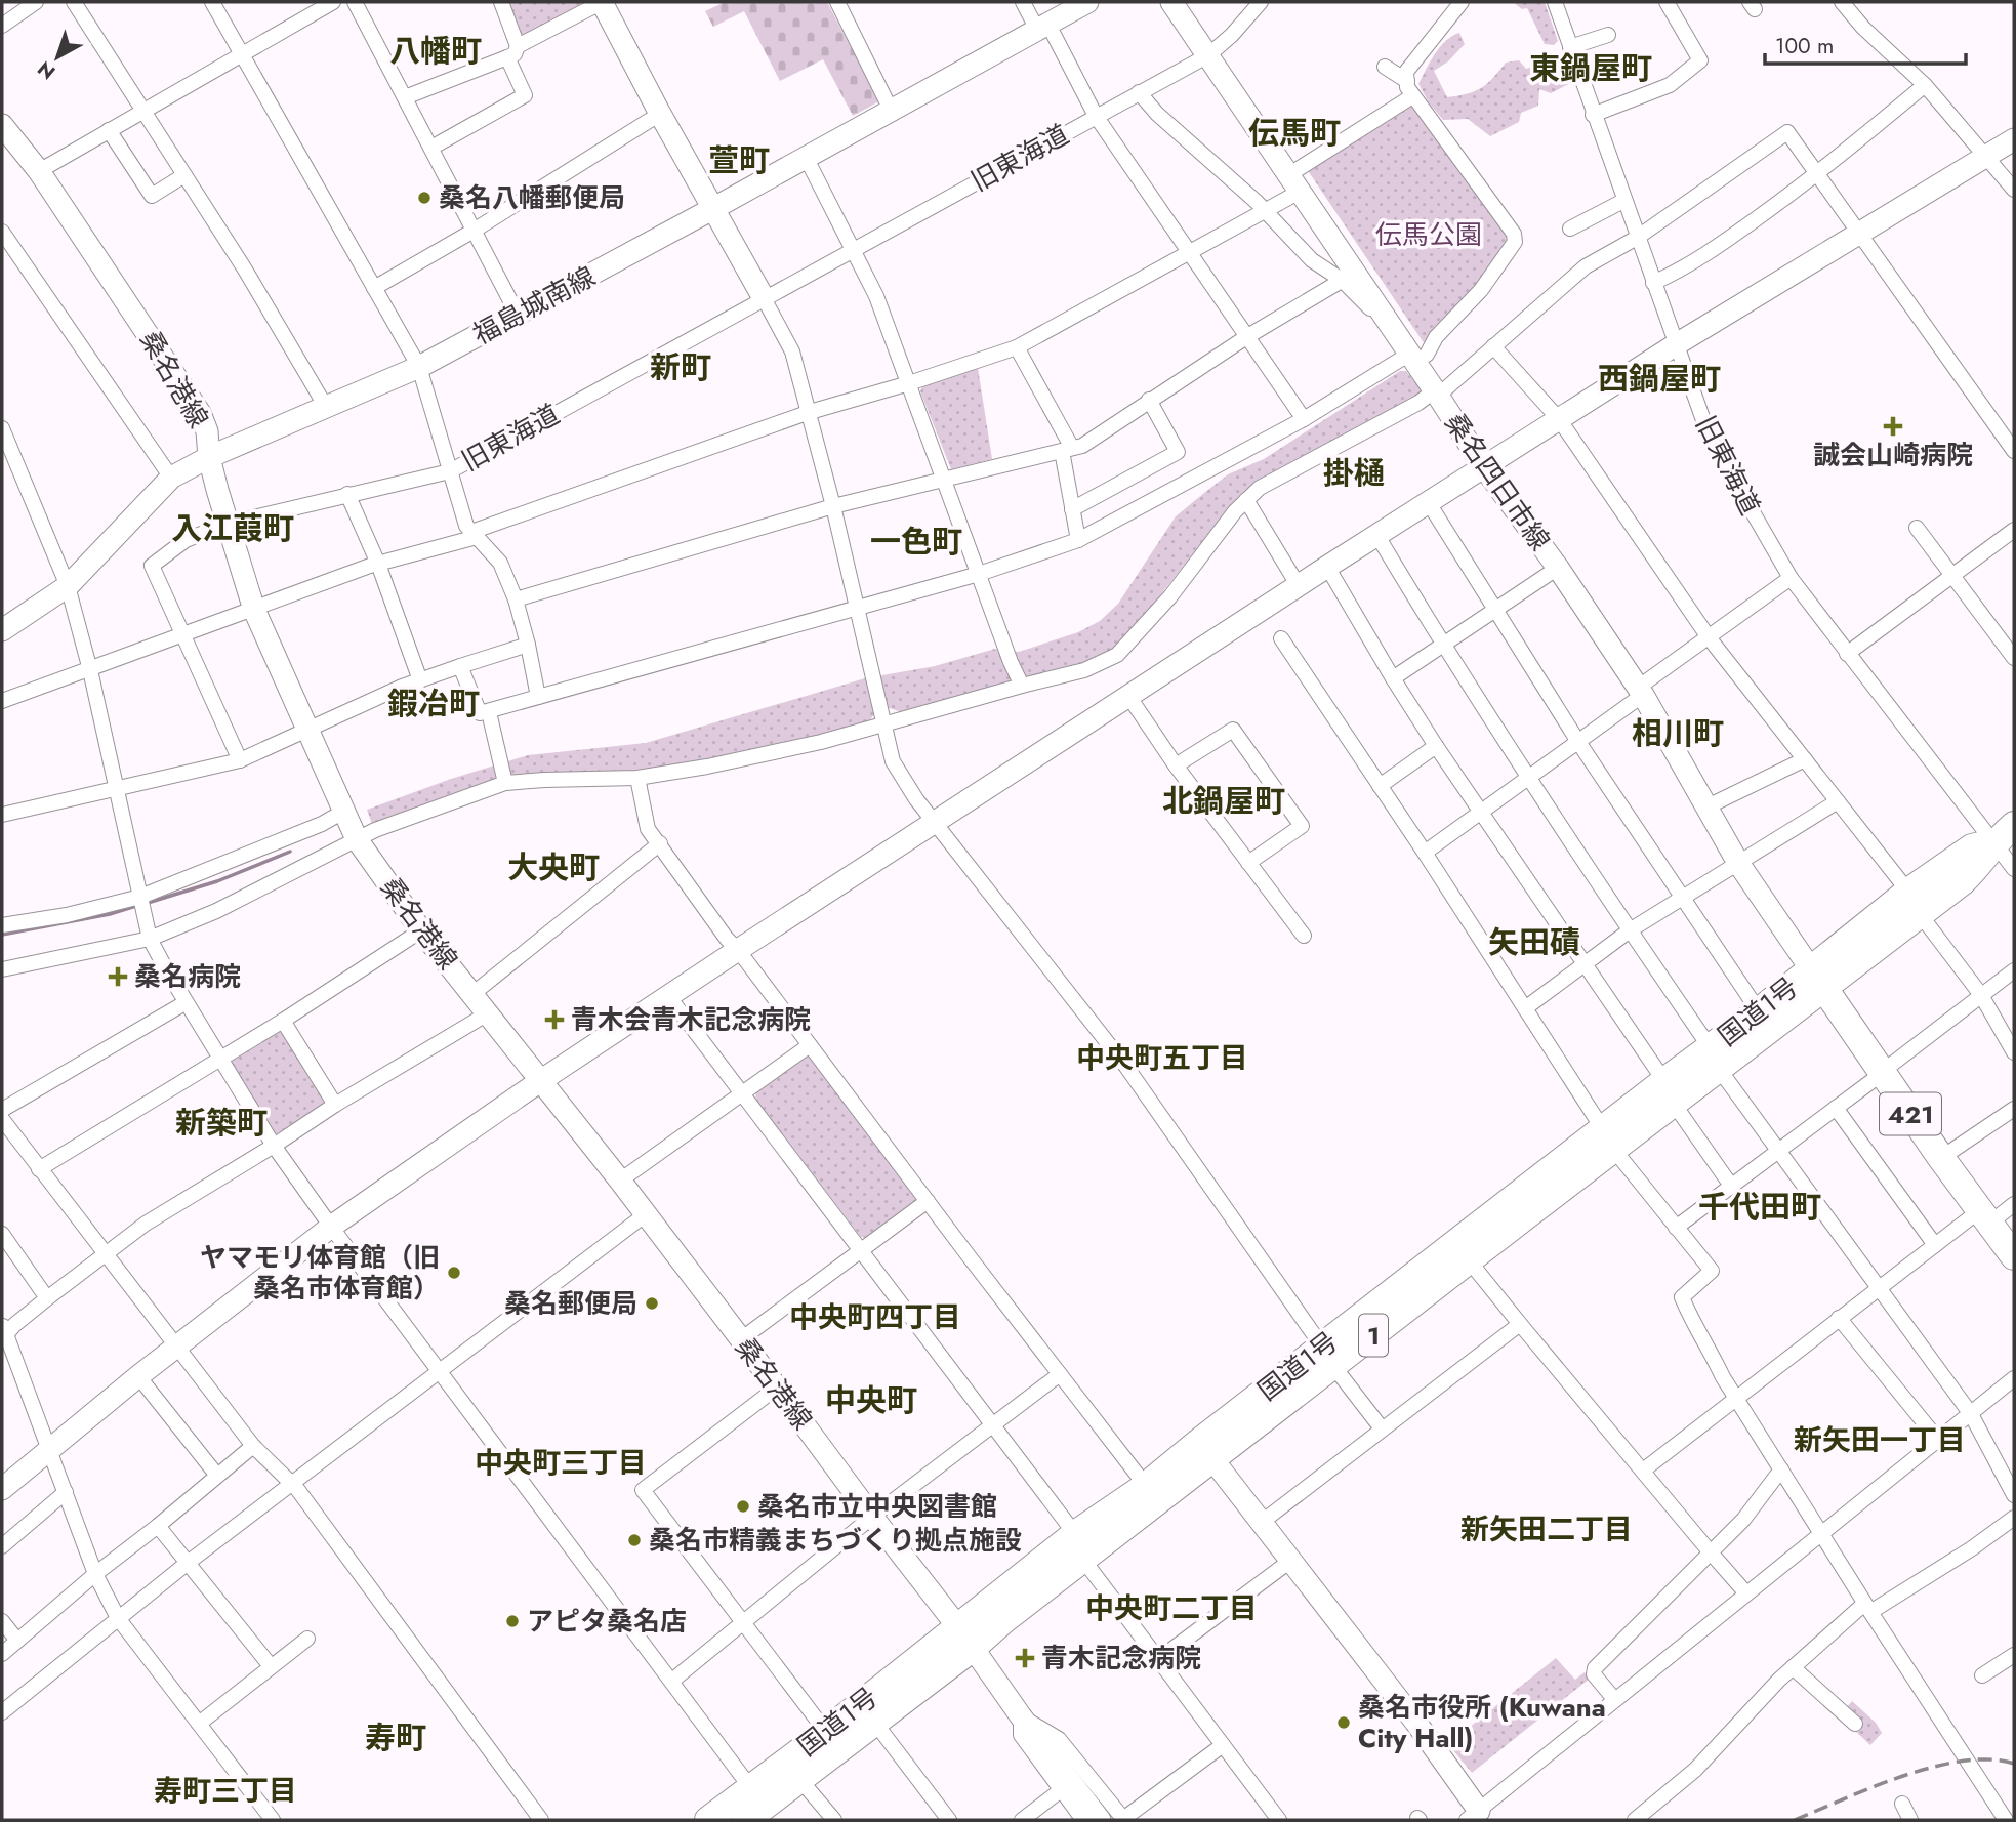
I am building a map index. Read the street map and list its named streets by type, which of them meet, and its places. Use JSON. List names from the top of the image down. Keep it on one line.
{"streets":{"highway":["国道1号","421","1"],"main road":["福島城南線","桑名港線","桑名四日市線"],"street":["旧東海道"]},"crossings":[["旧東海道","桑名四日市線"],["旧東海道","国道1号"],["福島城南線","桑名港線"],["桑名港線","国道1号"],["桑名四日市線","国道1号"],["桑名四日市線","421"],["国道1号","421"]],"districts":["八幡町","東鍋屋町","伝馬町","萱町","新町","西鍋屋町","掛樋","入江葭町","一色町","鍜冶町","相川町","北鍋屋町","大央町","矢田磧","中央町五丁目","新築町","千代田町","中央町四丁目","中央町","新矢田一丁目","中央町三丁目","新矢田二丁目","中央町二丁目","寿町","寿町三丁目"],"parks":["伝馬公園"],"places":{"other":["桑名八幡郵便局","ヤマモリ体育館（旧 桑名市体育館）","桑名郵便局","桑名市立中央図書館","桑名市精義まちづくり拠点施設","アピタ桑名店","桑名市役所 (Kuwana City Hall)"],"health":["誠会山崎病院","桑名病院","青木会青木記念病院","青木記念病院"]},"scale_bar":"100 m","north":"bottom left"}
